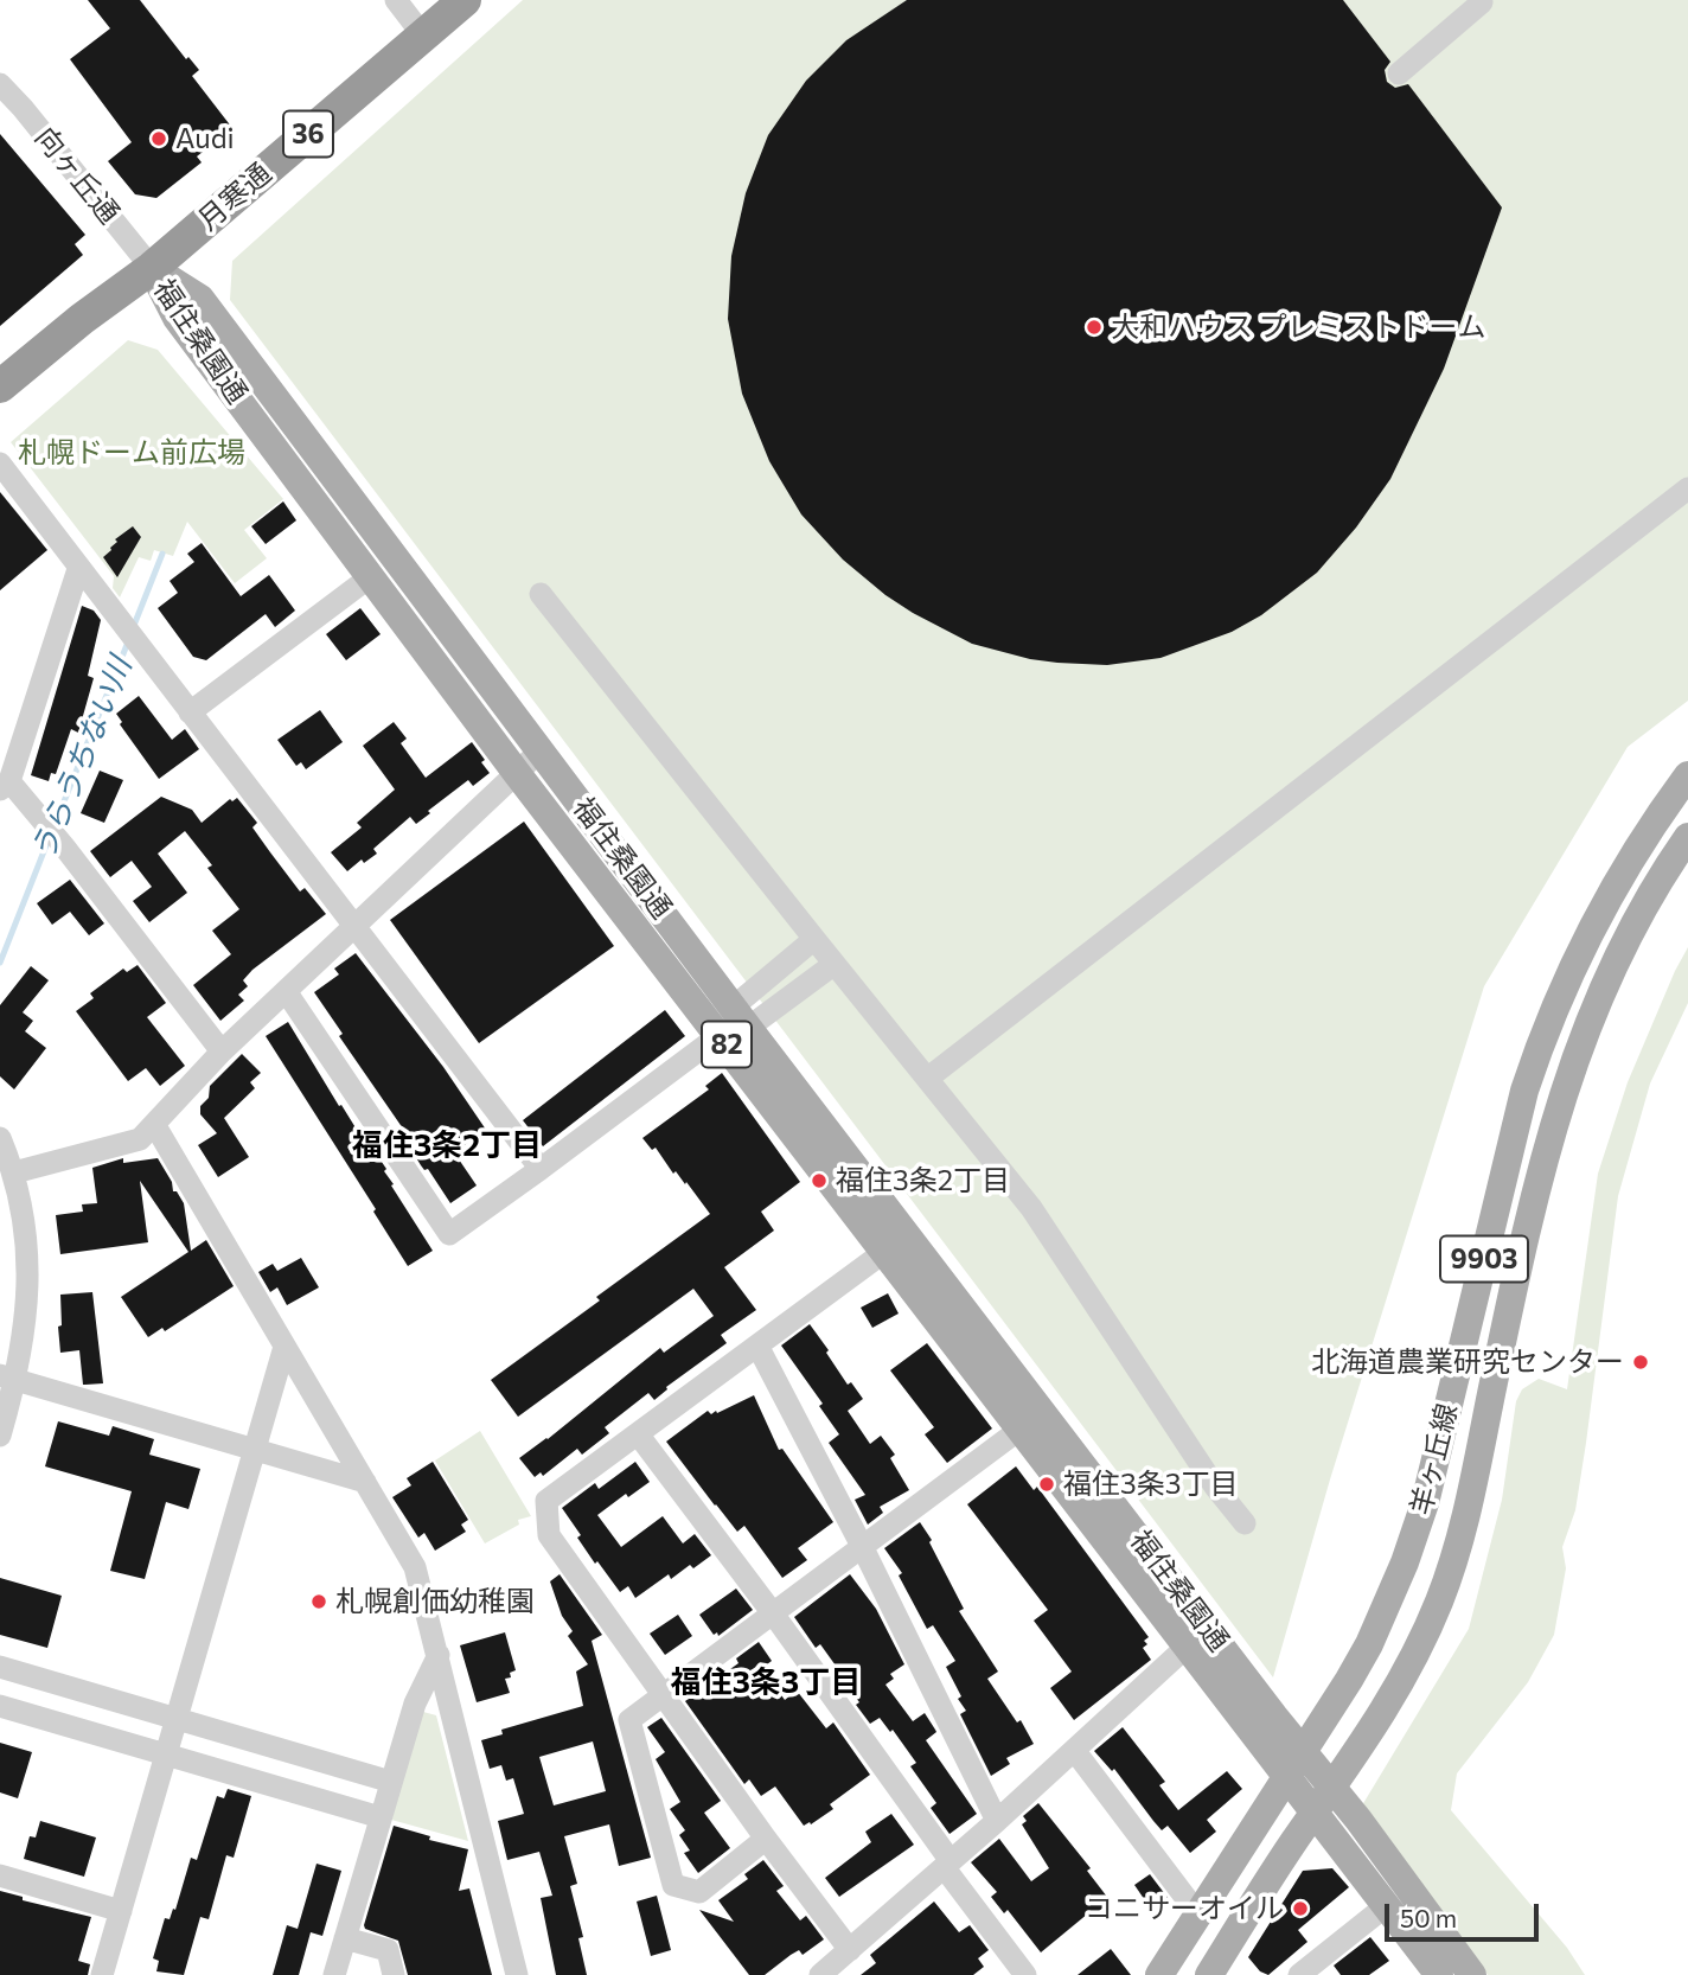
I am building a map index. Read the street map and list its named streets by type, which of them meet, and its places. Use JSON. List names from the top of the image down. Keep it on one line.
{"streets":{"highway":["36","月寒通"],"main road":["福住桑園通","82","9903","羊ヶ丘線"],"street":["向ヶ丘通"]},"crossings":[["向ヶ丘通","月寒通"],["向ヶ丘通","福住桑園通"],["月寒通","福住桑園通"],["福住桑園通","羊ヶ丘線"]],"districts":["福住3条2丁目","福住3条3丁目"],"water":["うらうちない川"],"parks":["札幌ドーム前広場"],"places":["Audi","大和ハウス プレミストドーム","福住3条2丁目","北海道農業研究センター","福住3条3丁目","札幌創価幼稚園","コニサーオイル"],"scale_bar":"50 m"}
